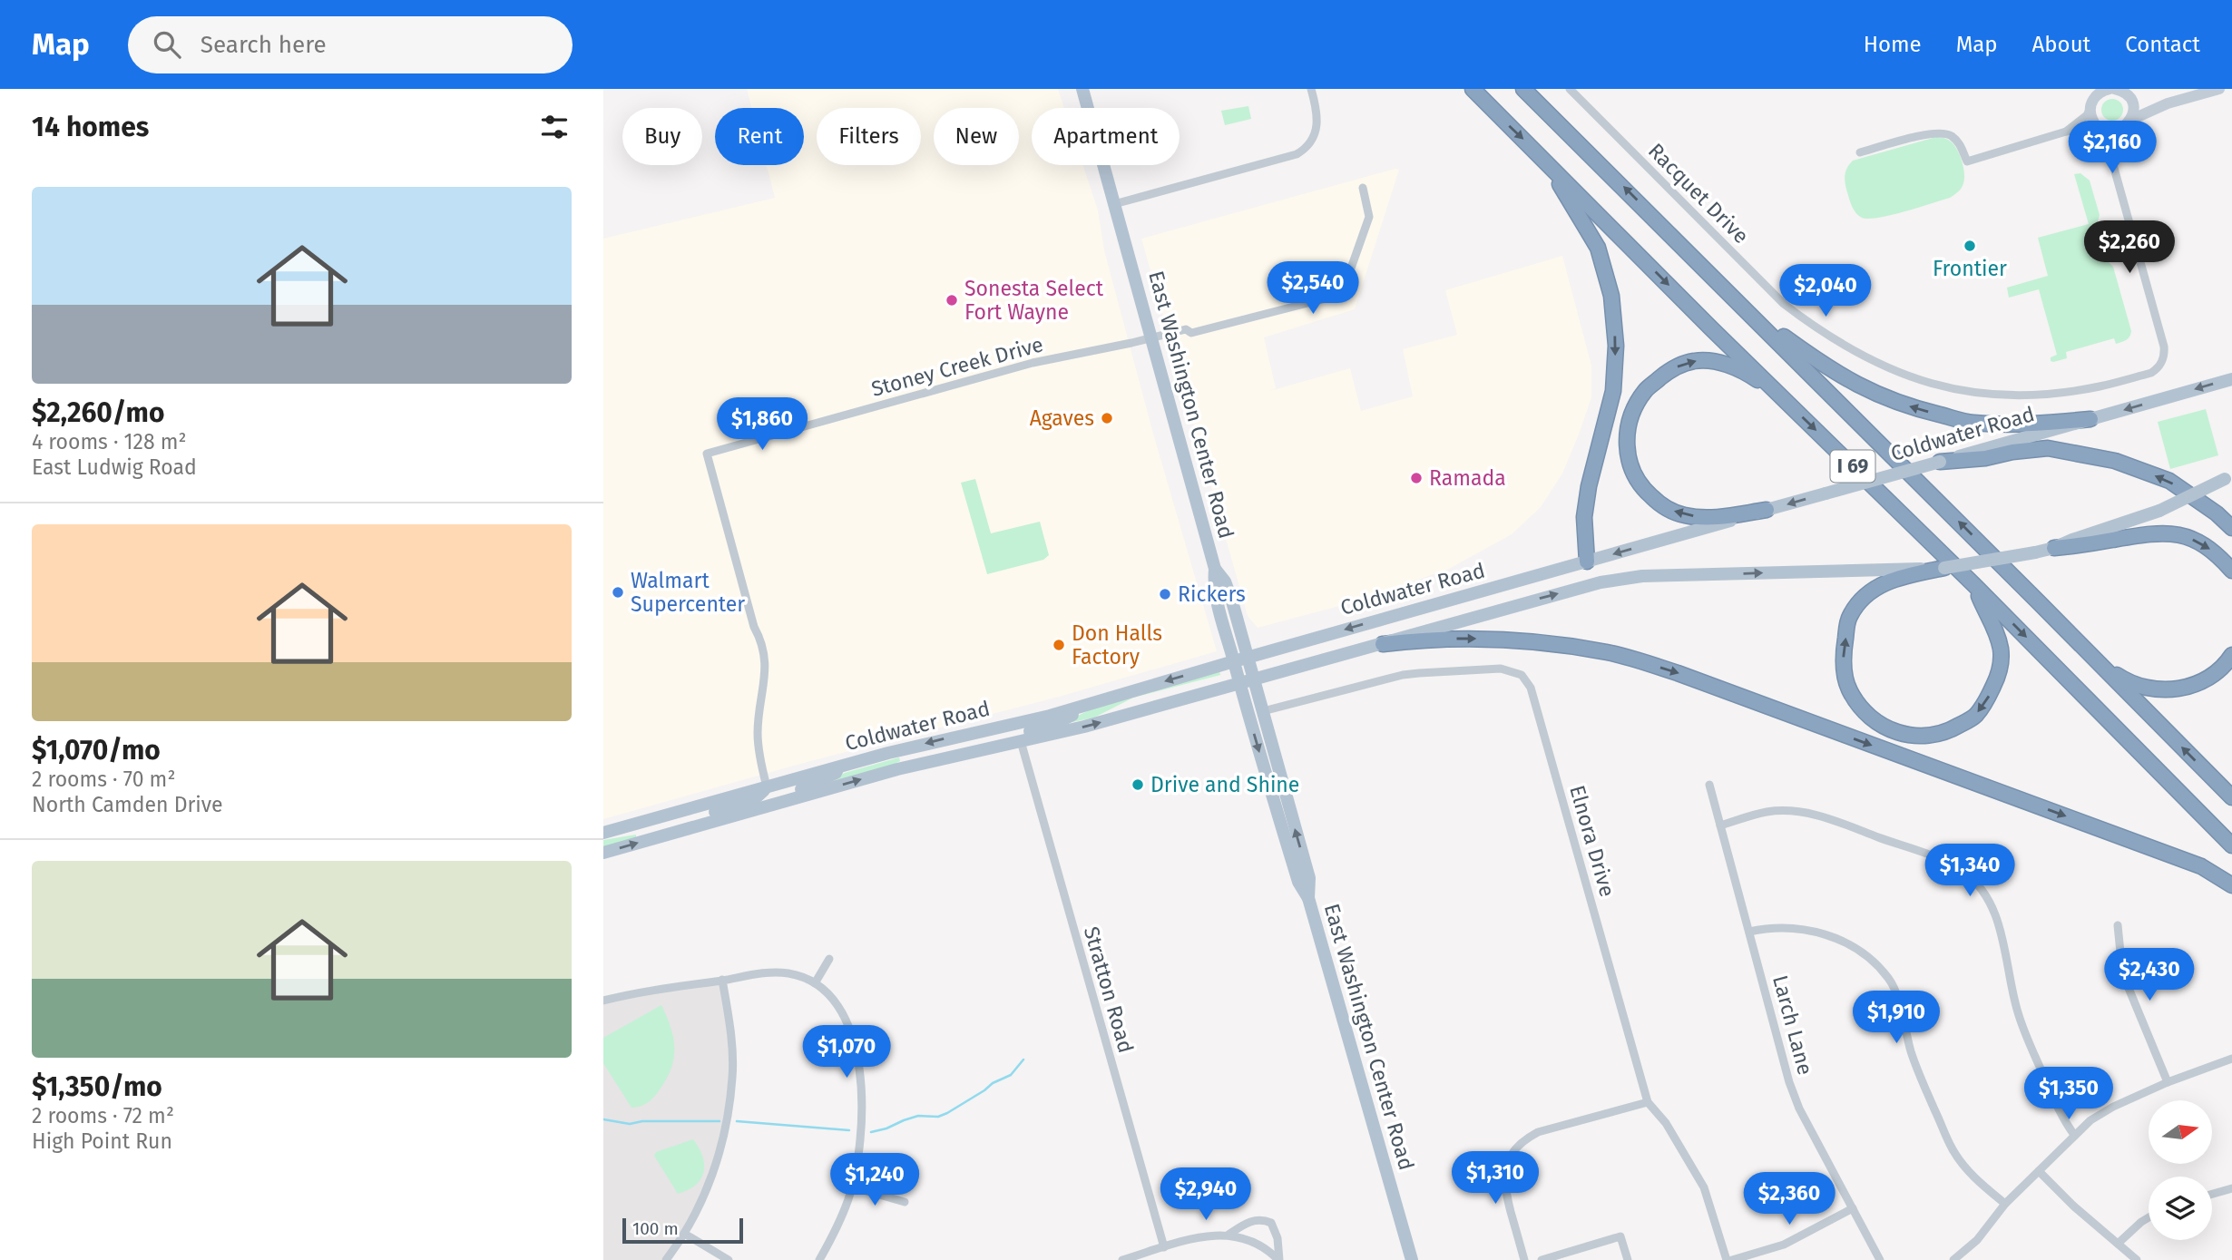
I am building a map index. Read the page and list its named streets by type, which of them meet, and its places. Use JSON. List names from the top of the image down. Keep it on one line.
{"streets":{"highway":["I 69"],"main road":["East Washington Center Road","Coldwater Road"],"street":["Racquet Drive","Stoney Creek Drive","Elnora Drive","Stratton Road","Larch Lane"]},"crossings":[["Stoney Creek Drive","East Washington Center Road"],["Stoney Creek Drive","Coldwater Road"],["East Washington Center Road","Coldwater Road"],["East Washington Center Road","Elnora Drive"],["Coldwater Road","Stratton Road"]],"places":["Frontier","Sonesta Select Fort Wayne","Agaves","Ramada","Walmart Supercenter","Rickers","Don Halls Factory","Drive and Shine"],"scale_bar":"100 m","north":"right","page":{"header":"Map","search":"Search here","nav":["Home","Map","About","Contact"],"heading":"14 homes","chip":["Buy","Rent","Filters","New","Apartment"],"price":["$2,160","$2,260","$2,540","$2,040","$1,860","$1,340","$2,430","$1,910","$1,070","$1,350","$1,310","$1,240","$2,940","$2,360"],"list":[{"name":"$2,260/mo","note":"4 rooms · 128 m² · East Ludwig Road"},{"name":"$1,070/mo","note":"2 rooms · 70 m² · North Camden Drive"},{"name":"$1,350/mo","note":"2 rooms · 72 m² · High Point Run"}],"scale":"100 m"}}
